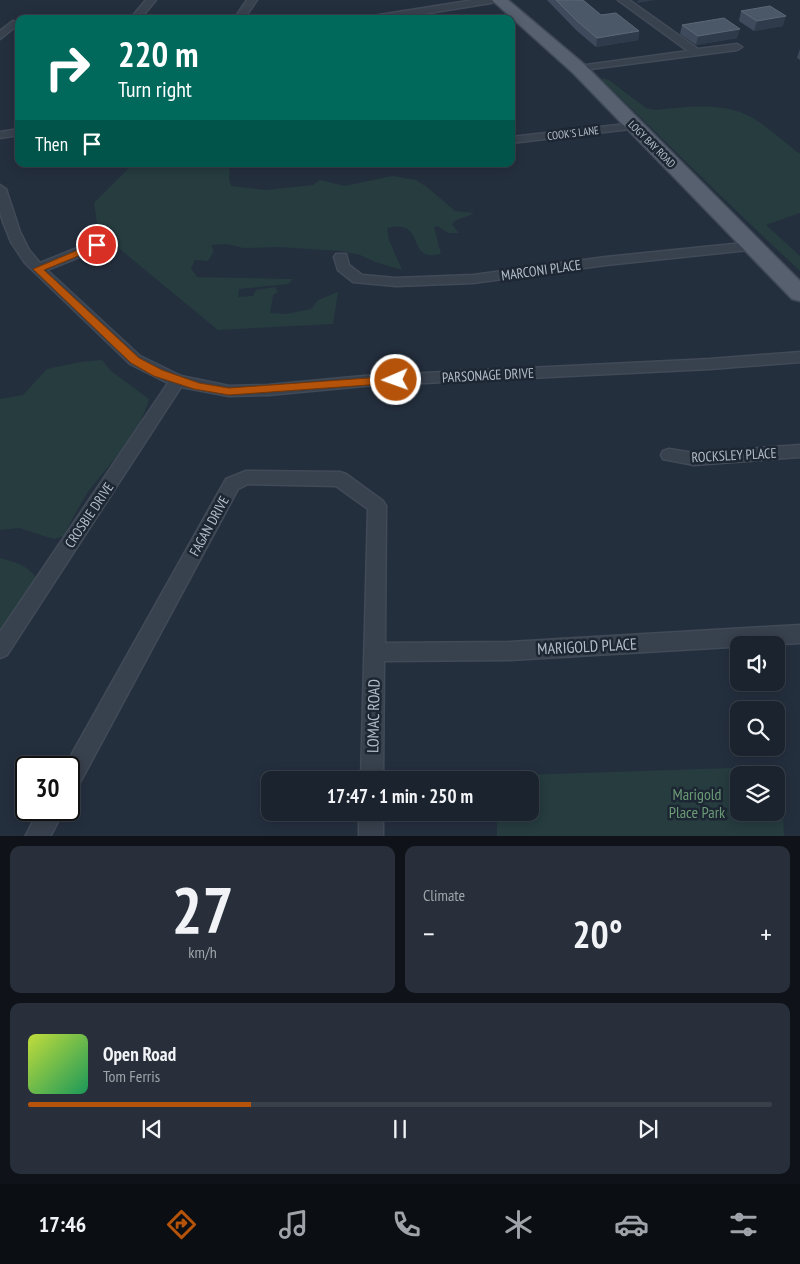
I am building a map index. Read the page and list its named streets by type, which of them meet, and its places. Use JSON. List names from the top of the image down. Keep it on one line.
{"streets":{"main road":["LOGY BAY ROAD"],"street":["COOK'S LANE","MARCONI PLACE","PARSONAGE DRIVE","ROCKSLEY PLACE","CROSBIE DRIVE","FAGAN DRIVE","MARIGOLD PLACE","LOMAC ROAD"]},"crossings":[["COOK'S LANE","LOGY BAY ROAD"],["LOGY BAY ROAD","MARCONI PLACE"],["PARSONAGE DRIVE","CROSBIE DRIVE"],["FAGAN DRIVE","MARIGOLD PLACE"],["FAGAN DRIVE","LOMAC ROAD"],["MARIGOLD PLACE","LOMAC ROAD"]],"parks":["Marigold Place Park"],"page":{"turn":["220 m","Turn right"],"then":"Then","limit":"30","trip":"17:47 · 1 min · 250 m","tile":[["27","km/h"],"Climate"],"heat":["−","20°","+"],"song":["Open Road","Tom Ferris"],"tabs":"17:46"}}
